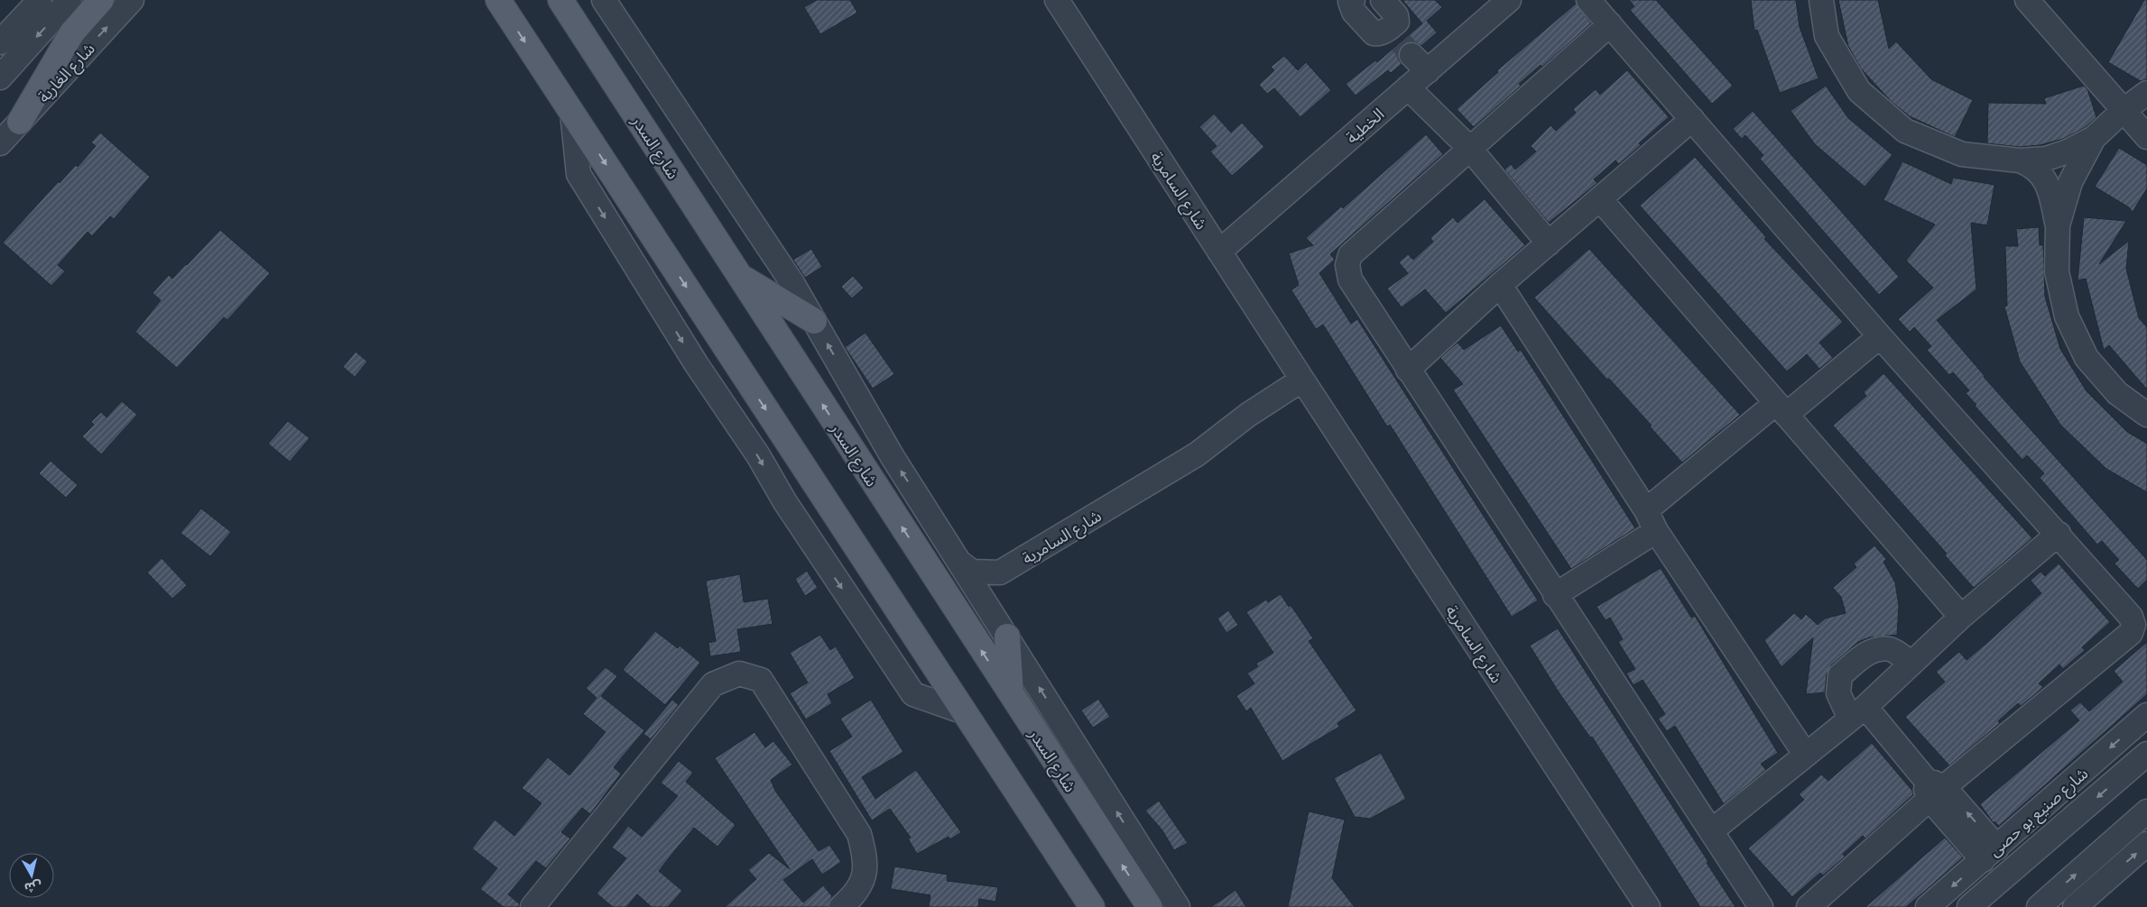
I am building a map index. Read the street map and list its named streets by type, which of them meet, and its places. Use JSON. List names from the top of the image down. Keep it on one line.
{"streets":{"main road":["شارع السدر"],"street":["شارع الغارية","الخطية","شارع السامرية","شارع صنيع بو حصى"]},"crossings":[["الخطية","شارع السامرية"]],"north":"bottom"}
